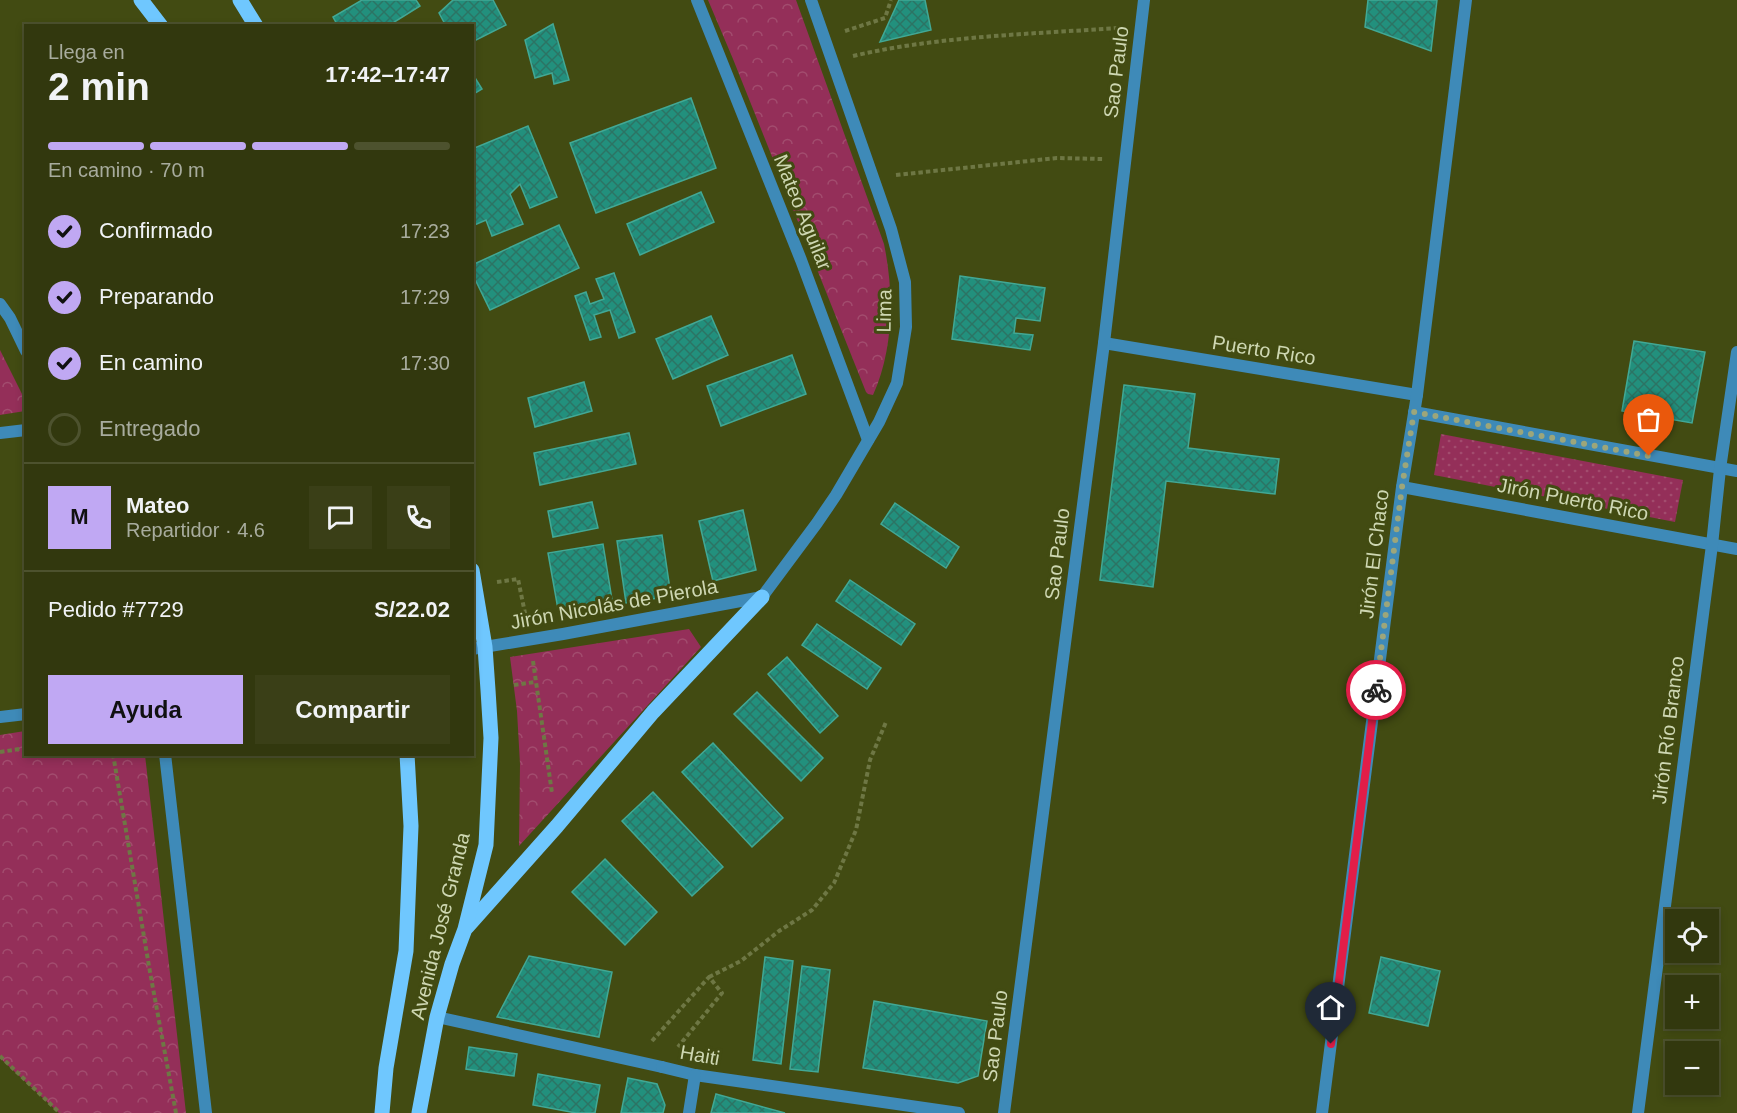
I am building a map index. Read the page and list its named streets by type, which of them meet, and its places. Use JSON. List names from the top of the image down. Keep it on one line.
{"streets":{"main road":["Avenida José Granda"],"street":["Sao Paulo","Mateo Aguilar","Lima","Puerto Rico","Jirón Puerto Rico","Jirón El Chaco","Jirón Nicolás de Pierola","Jirón Río Branco","Haiti"]},"crossings":[["Sao Paulo","Puerto Rico"],["Mateo Aguilar","Lima"],["Lima","Jirón Nicolás de Pierola"],["Puerto Rico","Jirón El Chaco"],["Jirón Puerto Rico","Jirón El Chaco"],["Jirón Puerto Rico","Jirón Río Branco"],["Jirón Nicolás de Pierola","Avenida José Granda"],["Avenida José Granda","Haiti"]],"page":{"heading":["2 min","Llega en","17:42–17:47"],"panel":["Mateo","Repartidor · 4.6","Pedido #7729","S/22.02"],"bar":"En camino · 70 m","list":[["Confirmado","17:23"],["Preparando","17:29"],["En camino","17:30"],"Entregado"],"round":"M","buttons":["Ayuda","Compartir"],"map_buttons":["+","−"]}}
